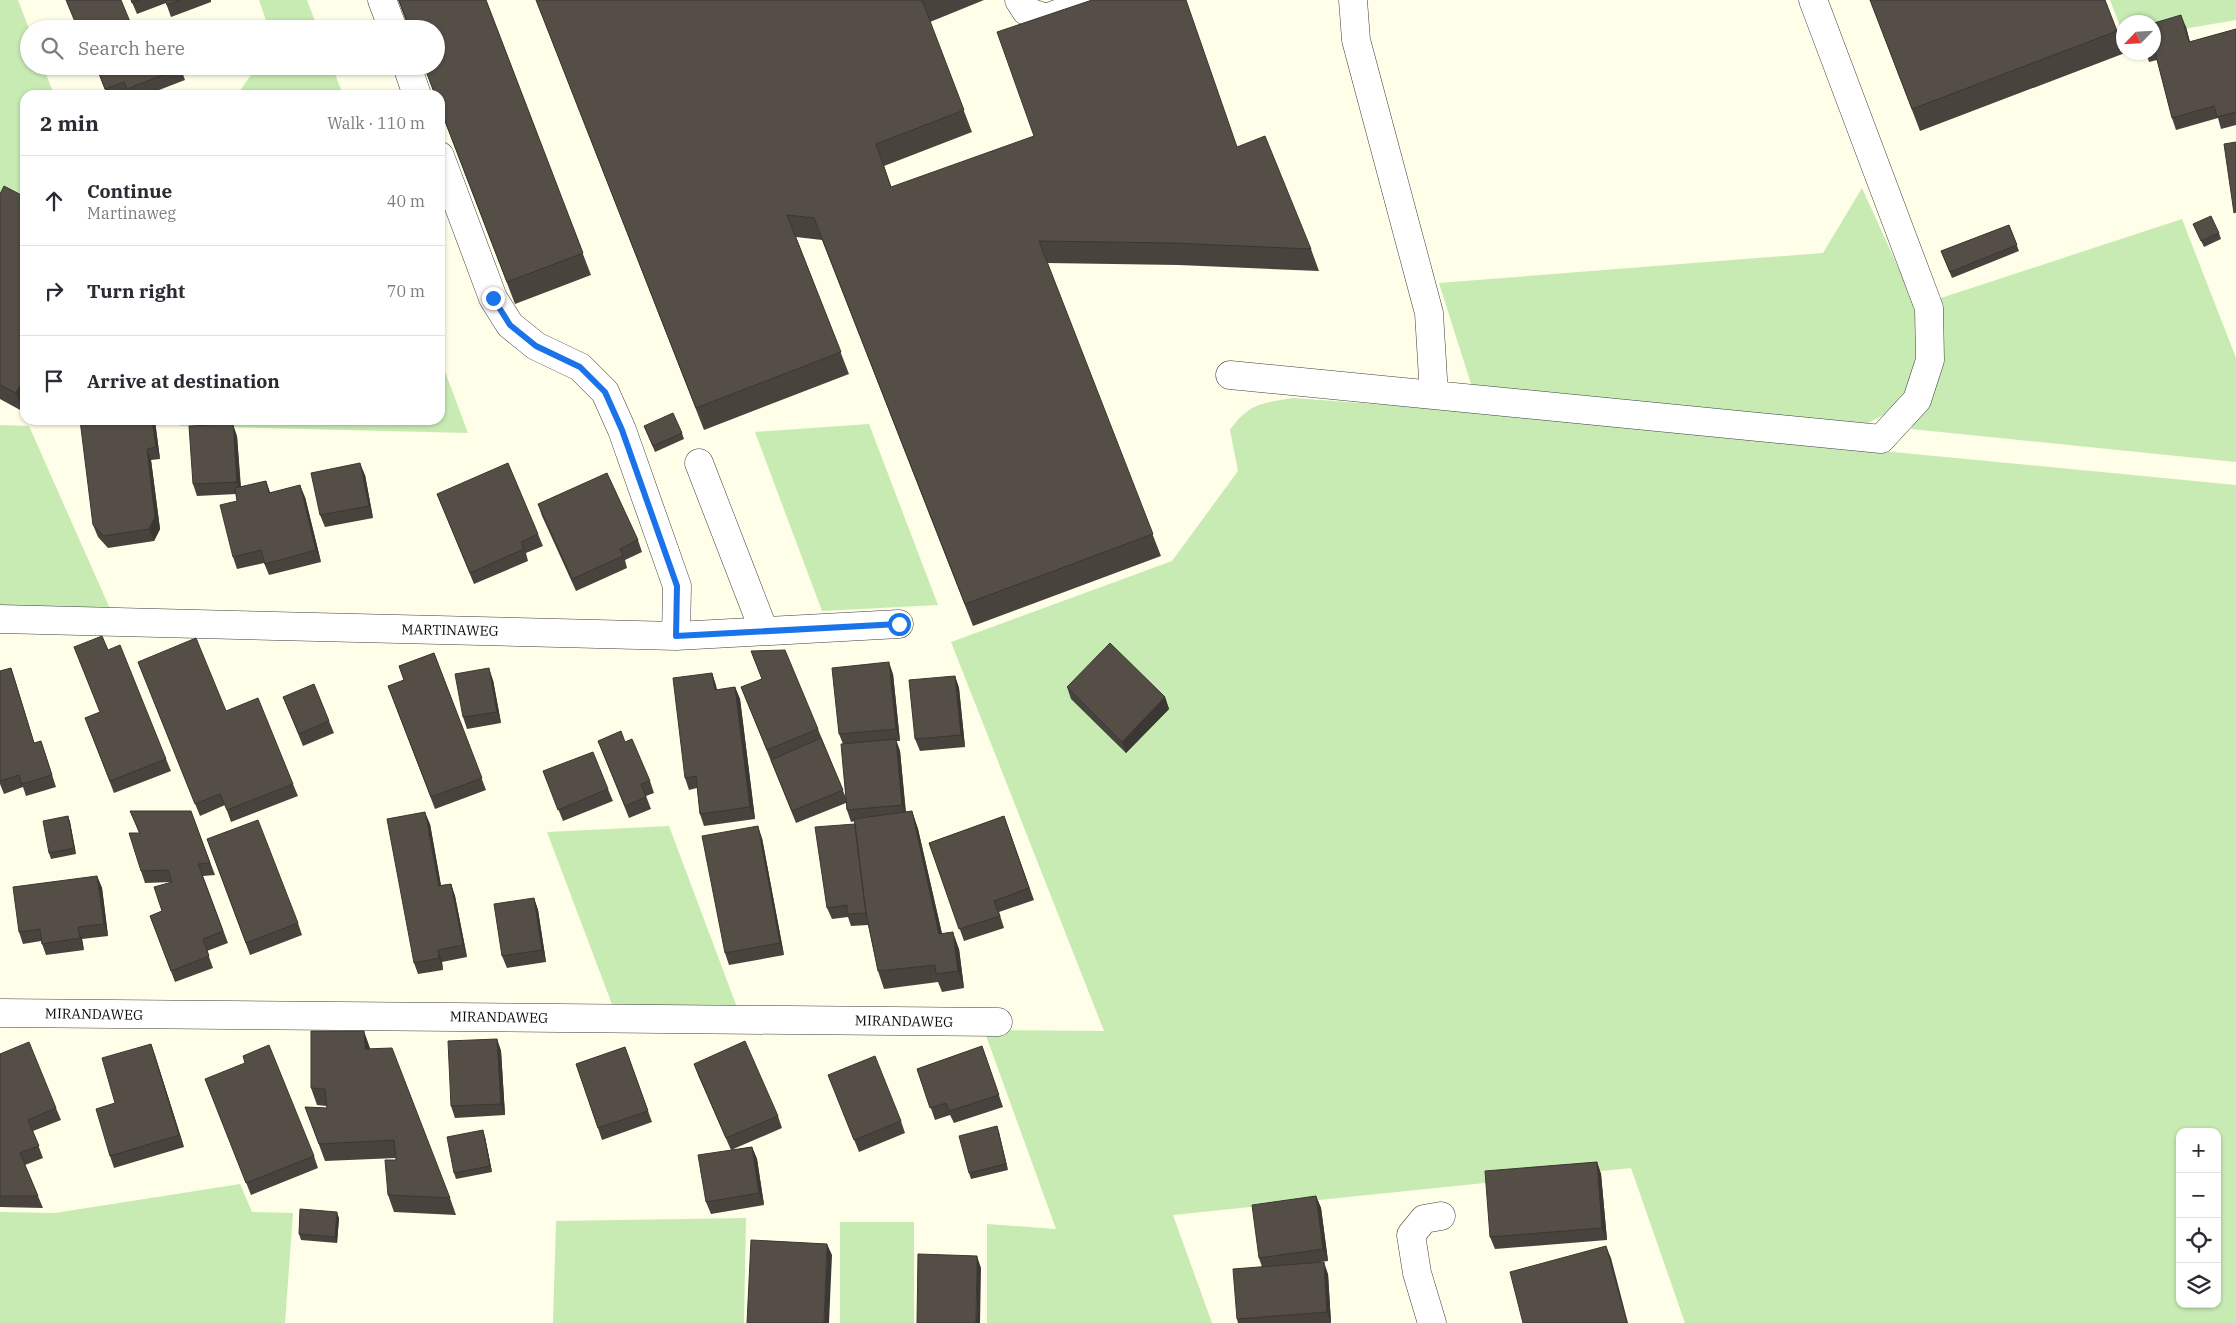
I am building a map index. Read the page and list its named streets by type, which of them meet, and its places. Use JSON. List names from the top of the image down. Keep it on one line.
{"streets":{"street":["MARTINAWEG","MIRANDAWEG"]},"north":"bottom left","page":{"search":"Search here","heading":["2 min","Walk · 110 m"],"list":[["Continue","Martinaweg","40 m"],["Turn right","70 m"],"Arrive at destination"],"map_buttons":["+","−"]}}
